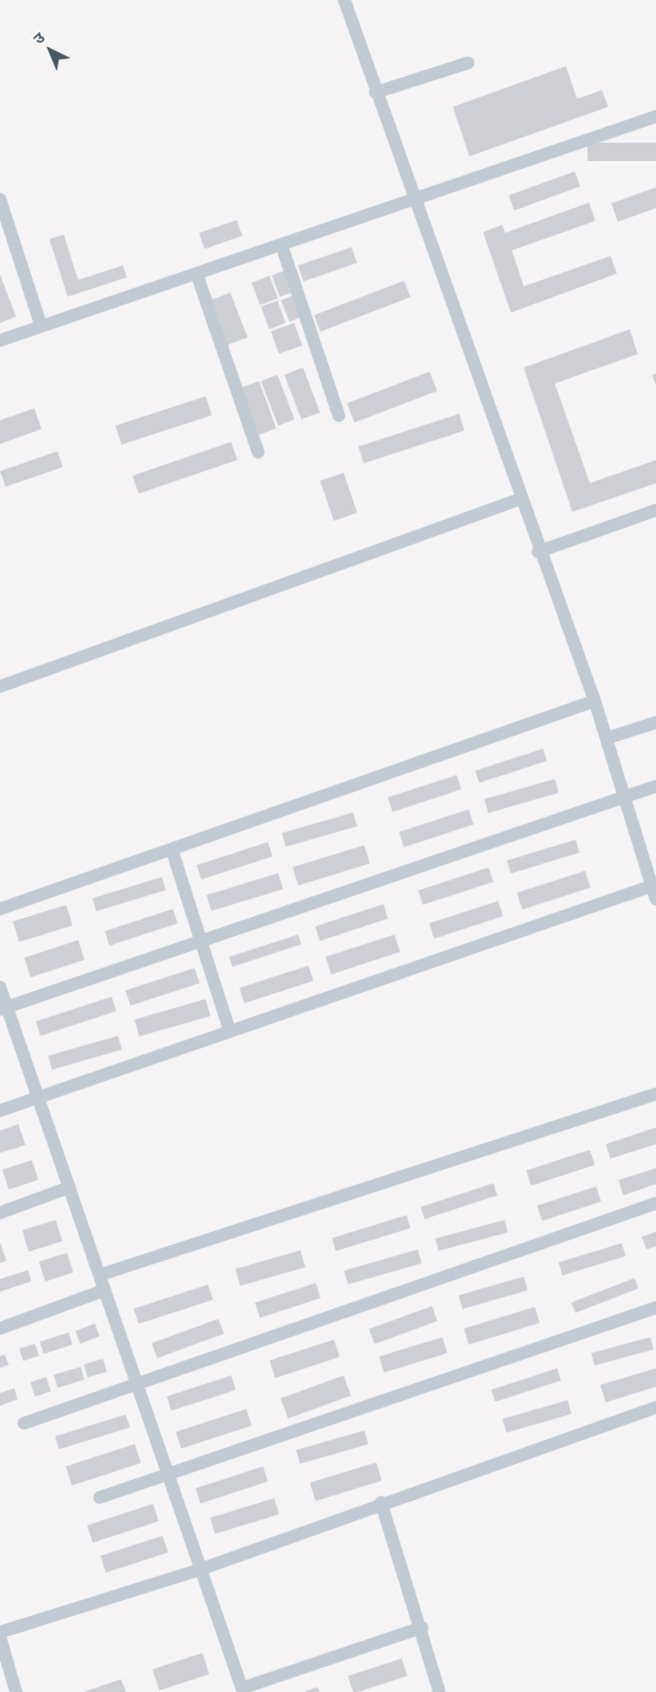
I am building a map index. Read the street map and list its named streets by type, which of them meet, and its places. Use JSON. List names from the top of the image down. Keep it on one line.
{"north":"top left"}
